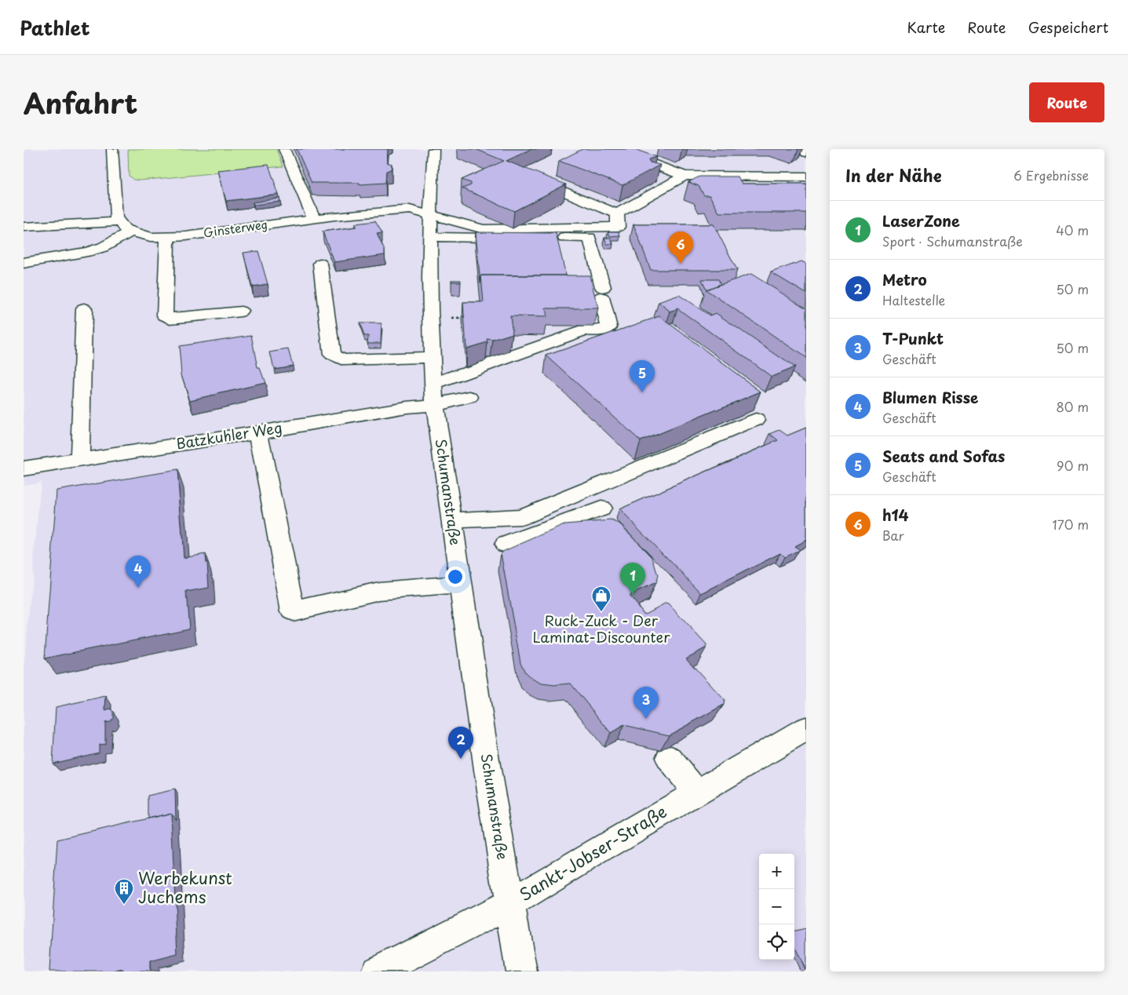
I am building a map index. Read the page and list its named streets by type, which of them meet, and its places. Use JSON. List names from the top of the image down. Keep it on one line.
{"streets":{"street":["Ginsterweg","Batzkuhler Weg","Schumanstraße","Sankt-Jobser-Straße"]},"crossings":[["Ginsterweg","Schumanstraße"],["Batzkuhler Weg","Schumanstraße"],["Schumanstraße","Sankt-Jobser-Straße"]],"places":{"shop":["Ruck-Zuck - Der Laminat-Discounter"],"building":["Werbekunst Juchems"]},"page":{"header":"Pathlet","nav":["Karte","Route","Gespeichert"],"title":"Anfahrt","buttons":"Route","heading":["In der Nähe","6 Ergebnisse"],"list":[{"mark":"1","name":"LaserZone","note":"Sport · Schumanstraße","value":"40 m"},{"mark":"2","name":"Metro","note":"Haltestelle","value":"50 m"},{"mark":"3","name":"T-Punkt","note":"Geschäft","value":"50 m"},{"mark":"4","name":"Blumen Risse","note":"Geschäft","value":"80 m"},{"mark":"5","name":"Seats and Sofas","note":"Geschäft","value":"90 m"},{"mark":"6","name":"h14","note":"Bar","value":"170 m"}],"pins":["6","5","4","1","3","2"],"map_buttons":["+","−"]}}
